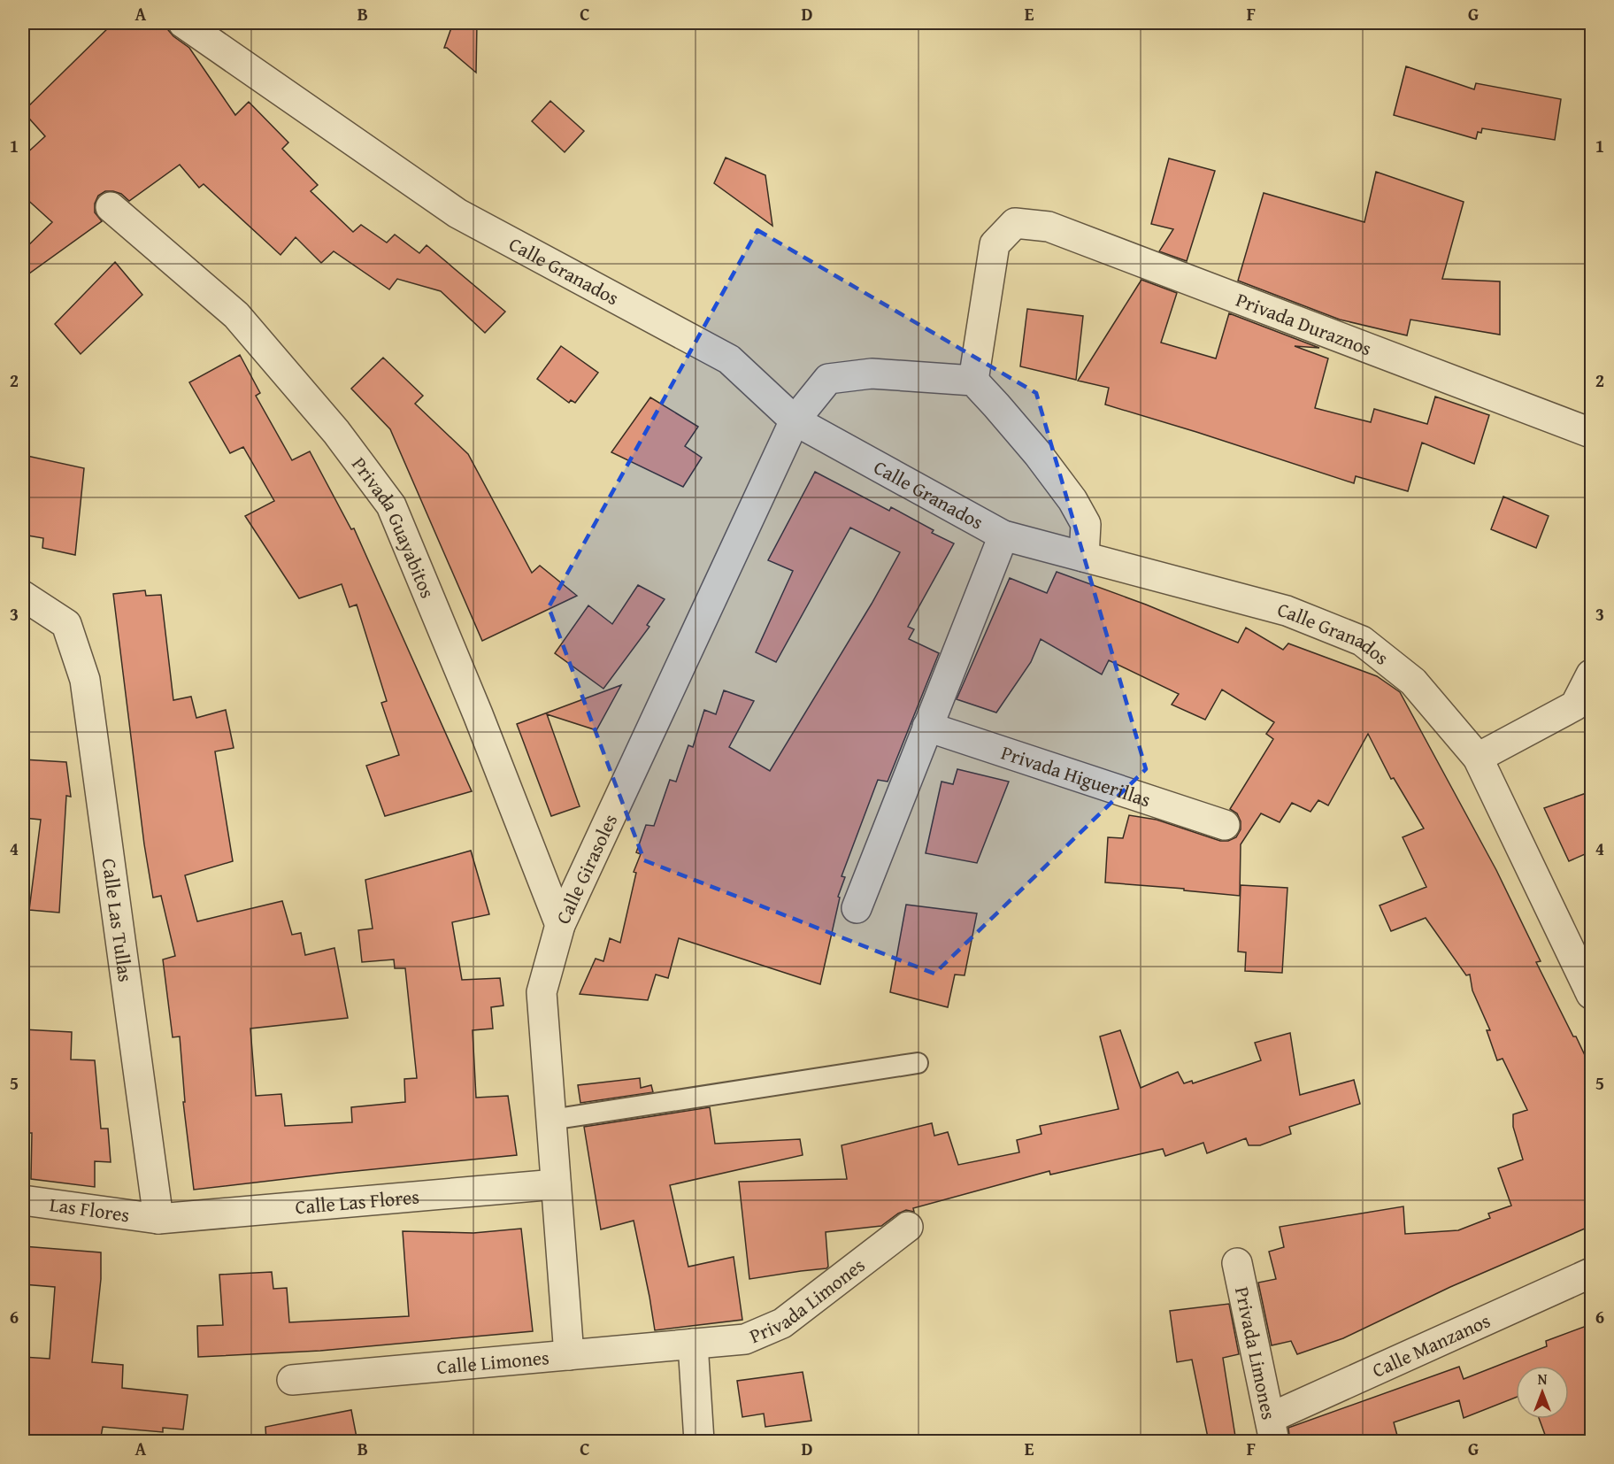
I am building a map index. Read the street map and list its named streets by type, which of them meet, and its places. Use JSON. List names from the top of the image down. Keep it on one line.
{"streets":{"street":["Calle Granados","Privada Duraznos","Privada Guayabitos","Privada Higuerillas","Calle Girasoles","Calle Las Tullas","Calle Las Flores","Las Flores","Privada Limones","Calle Manzanos","Calle Limones"]},"crossings":[["Calle Granados","Calle Girasoles"],["Privada Duraznos","Calle Girasoles"],["Privada Guayabitos","Calle Girasoles"],["Calle Girasoles","Calle Las Flores"],["Calle Girasoles","Calle Limones"],["Calle Las Tullas","Calle Las Flores"],["Calle Las Tullas","Las Flores"],["Calle Las Flores","Las Flores"],["Privada Limones","Calle Manzanos"],["Privada Limones","Calle Limones"]],"north":"top","grid":{"columns":["A","B","C","D","E","F","G"],"rows":["1","2","3","4","5","6"]}}
